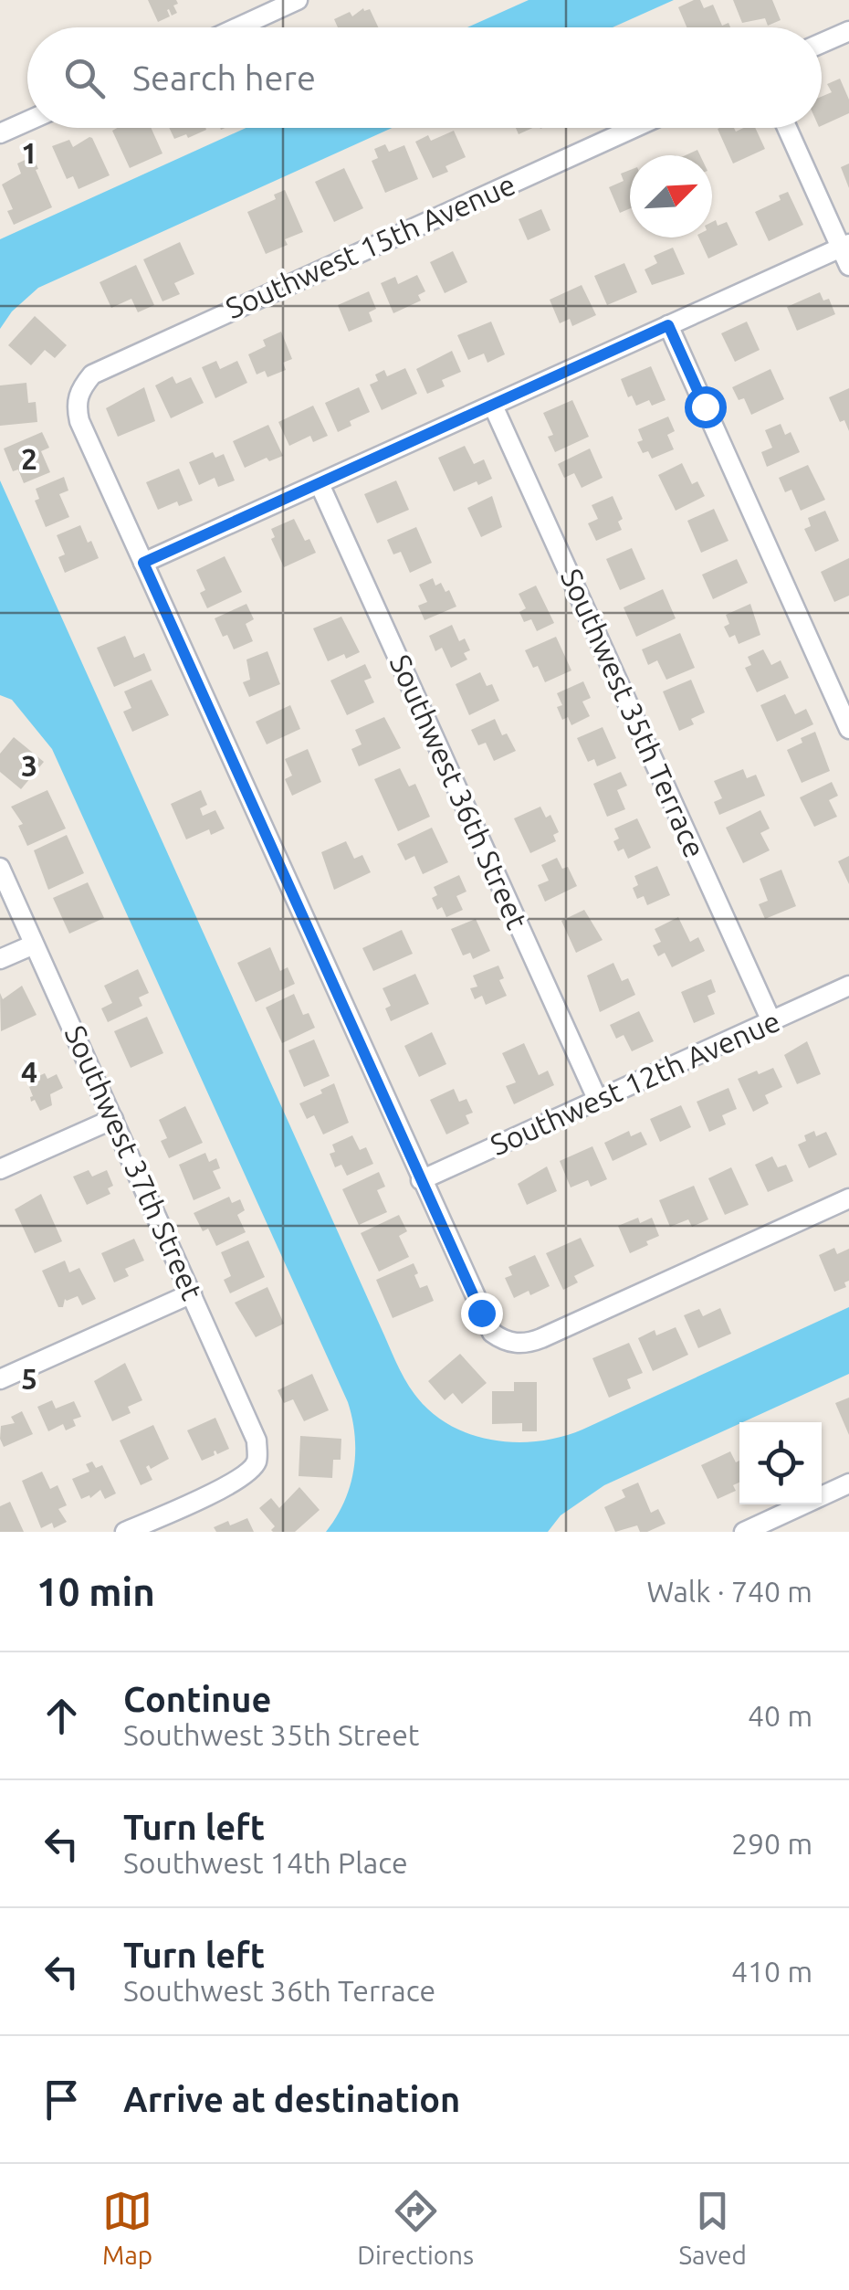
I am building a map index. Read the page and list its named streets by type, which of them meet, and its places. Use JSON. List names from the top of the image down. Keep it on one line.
{"streets":{"street":["Southwest 15th Avenue","Southwest 35th Terrace","Southwest 36th Street","Southwest 12th Avenue","Southwest 37th Street"]},"crossings":[["Southwest 35th Terrace","Southwest 12th Avenue"],["Southwest 36th Street","Southwest 12th Avenue"]],"north":"top right","page":{"search":"Search here","heading":["10 min","Walk · 740 m"],"list":[["Continue","Southwest 35th Street","40 m"],["Turn left","Southwest 14th Place","290 m"],["Turn left","Southwest 36th Terrace","410 m"],"Arrive at destination"],"nav":["Map","Directions","Saved"]},"grid":{"rows":["1","2","3","4","5"]}}
